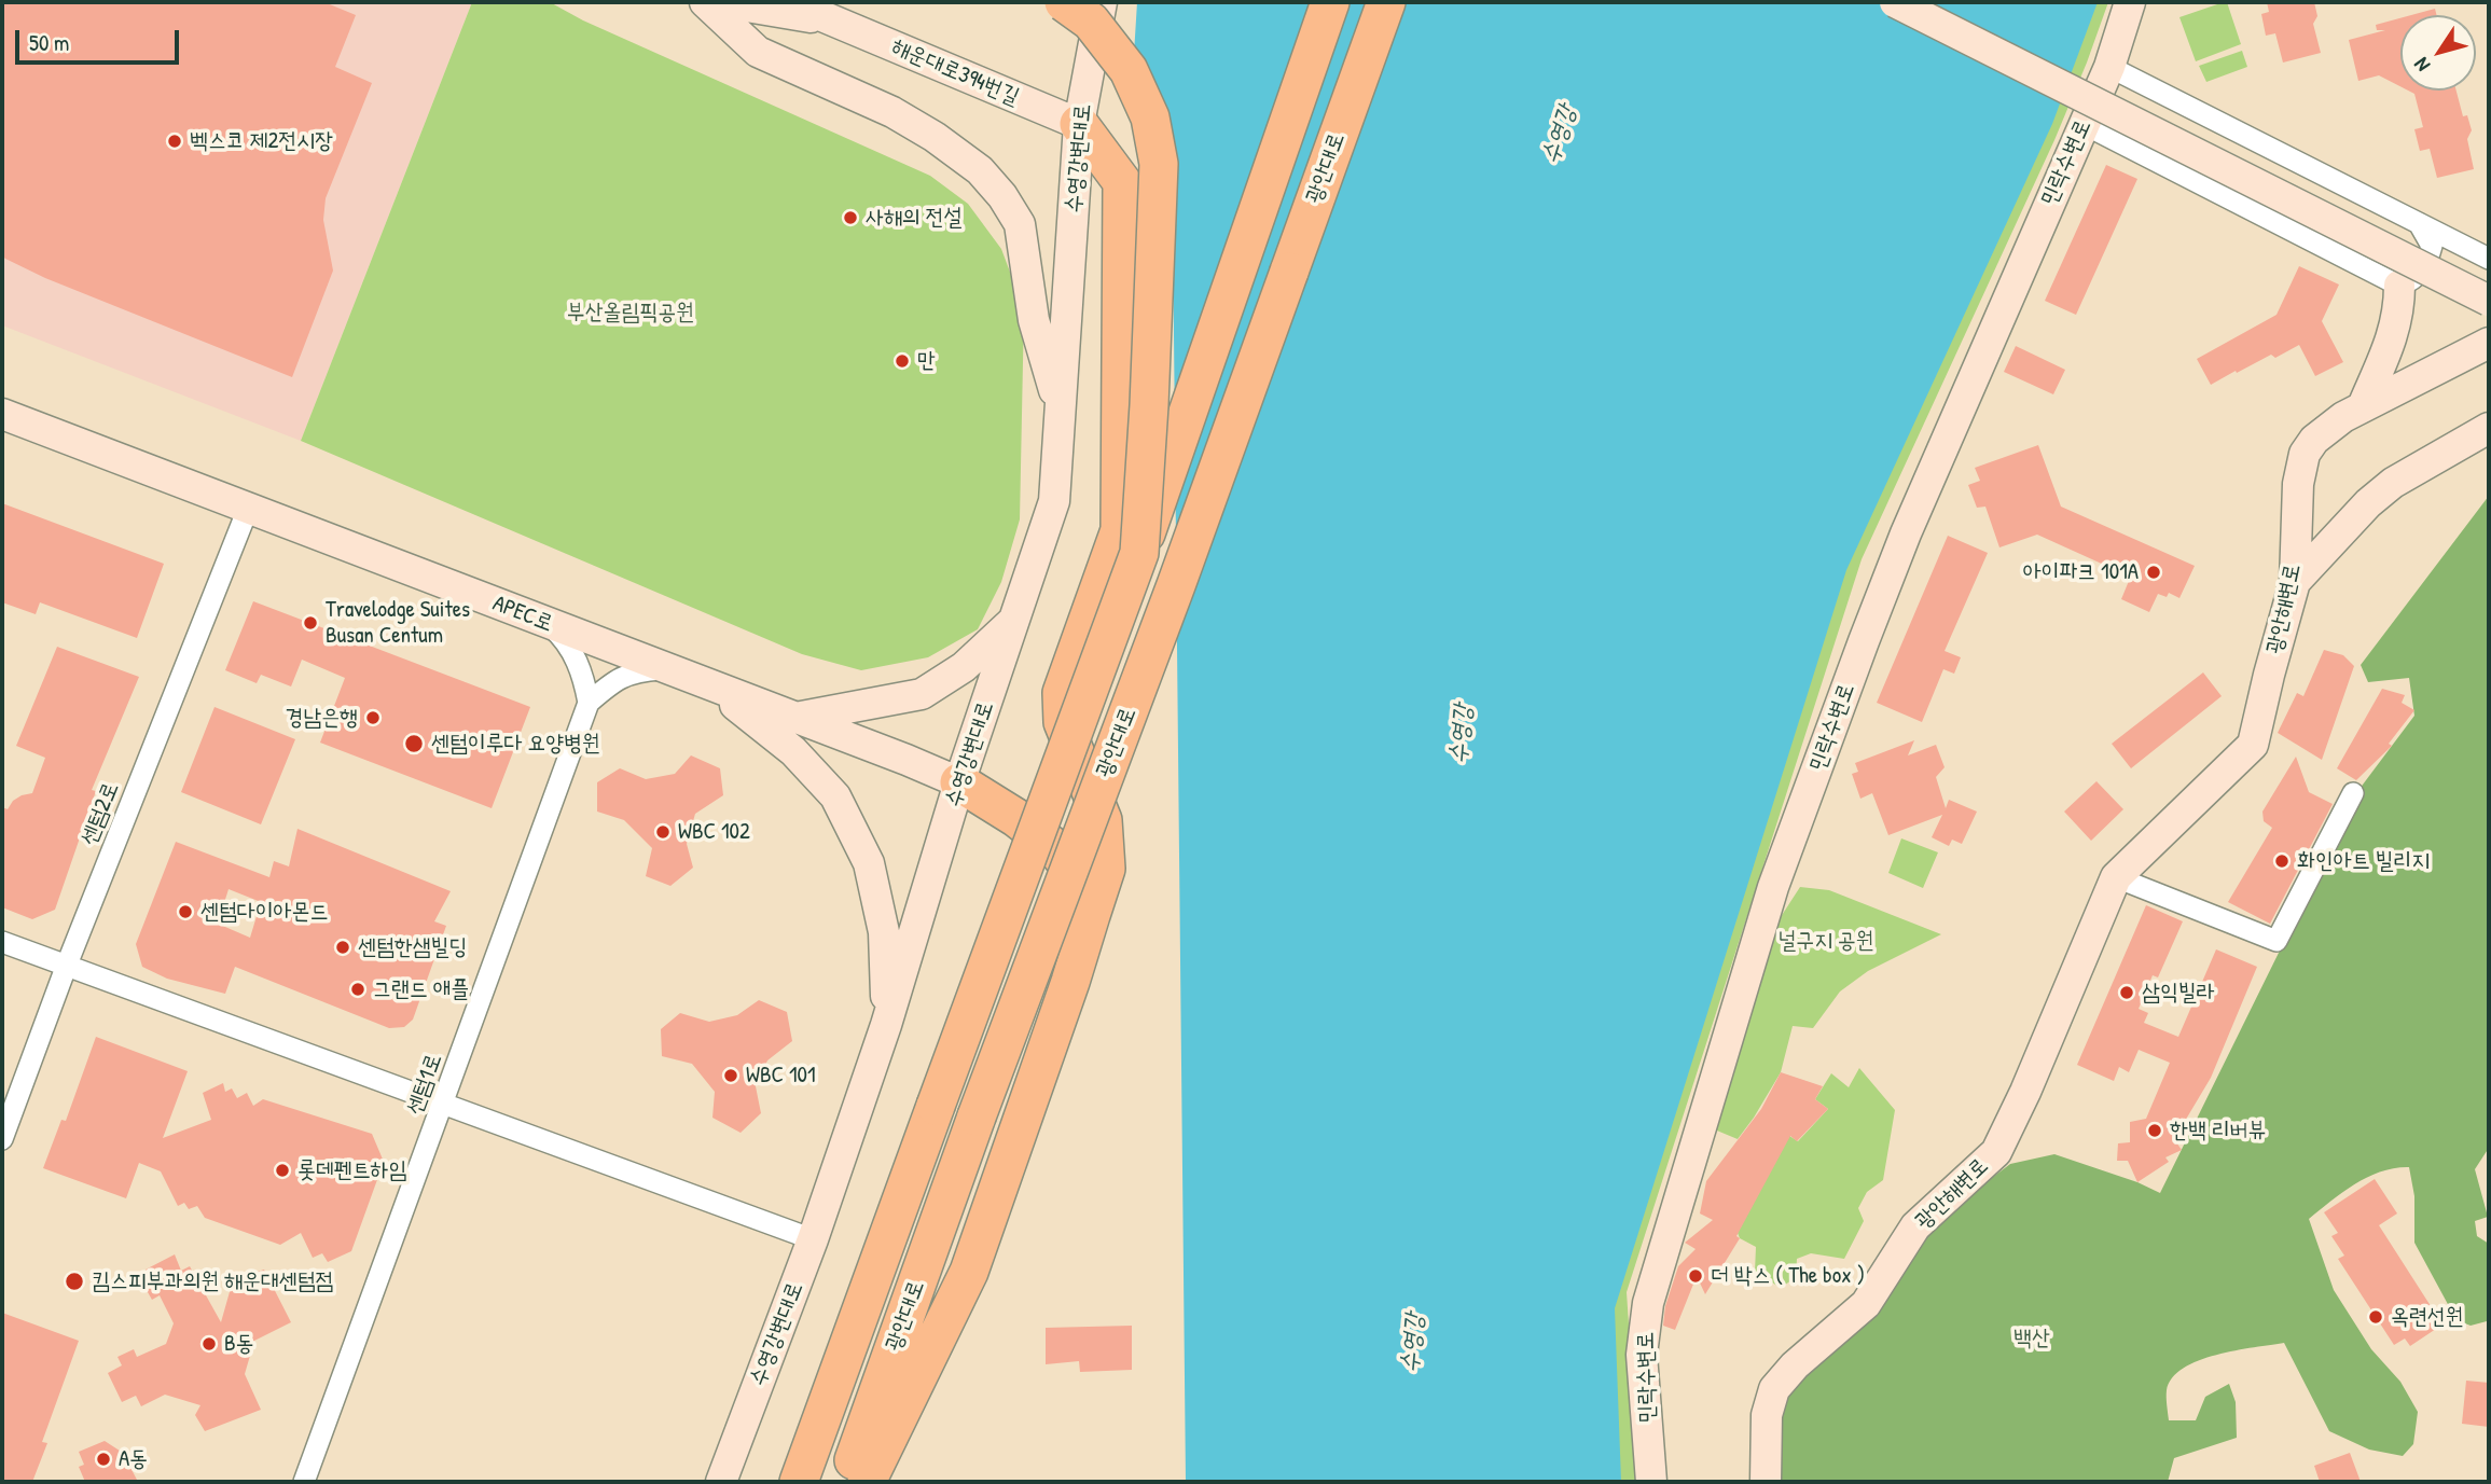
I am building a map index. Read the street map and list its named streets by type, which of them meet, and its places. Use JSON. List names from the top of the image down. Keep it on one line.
{"streets":{"highway":["광안대로"],"main road":["해운대로394번길","수영강변대로","민락수변로","광안해변로","APEC로"],"street":["센텀2로","센텀1로"]},"crossings":[["해운대로394번길","수영강변대로"],["수영강변대로","APEC로"],["APEC로","센텀2로"]],"water":["수영강"],"parks":["부산올림픽공원","널구지 공원","백산"],"places":["벡스코 제2전시장","사해의 전설","만","아이파크 101A","Travelodge Suites Busan Centum","경남은행","센텀이루다 요양병원","WBC 102","화인아트 빌리지","센텀다이아몬드","센텀한샘빌딩","그랜드 애플","삼익빌라","WBC 101","한백 리버뷰","롯데펜트하임","더 박스 ( The box )","킴스피부과의원 해운대센텀점","옥련선원","B동","A동"],"scale_bar":"50 m","north":"bottom left"}
